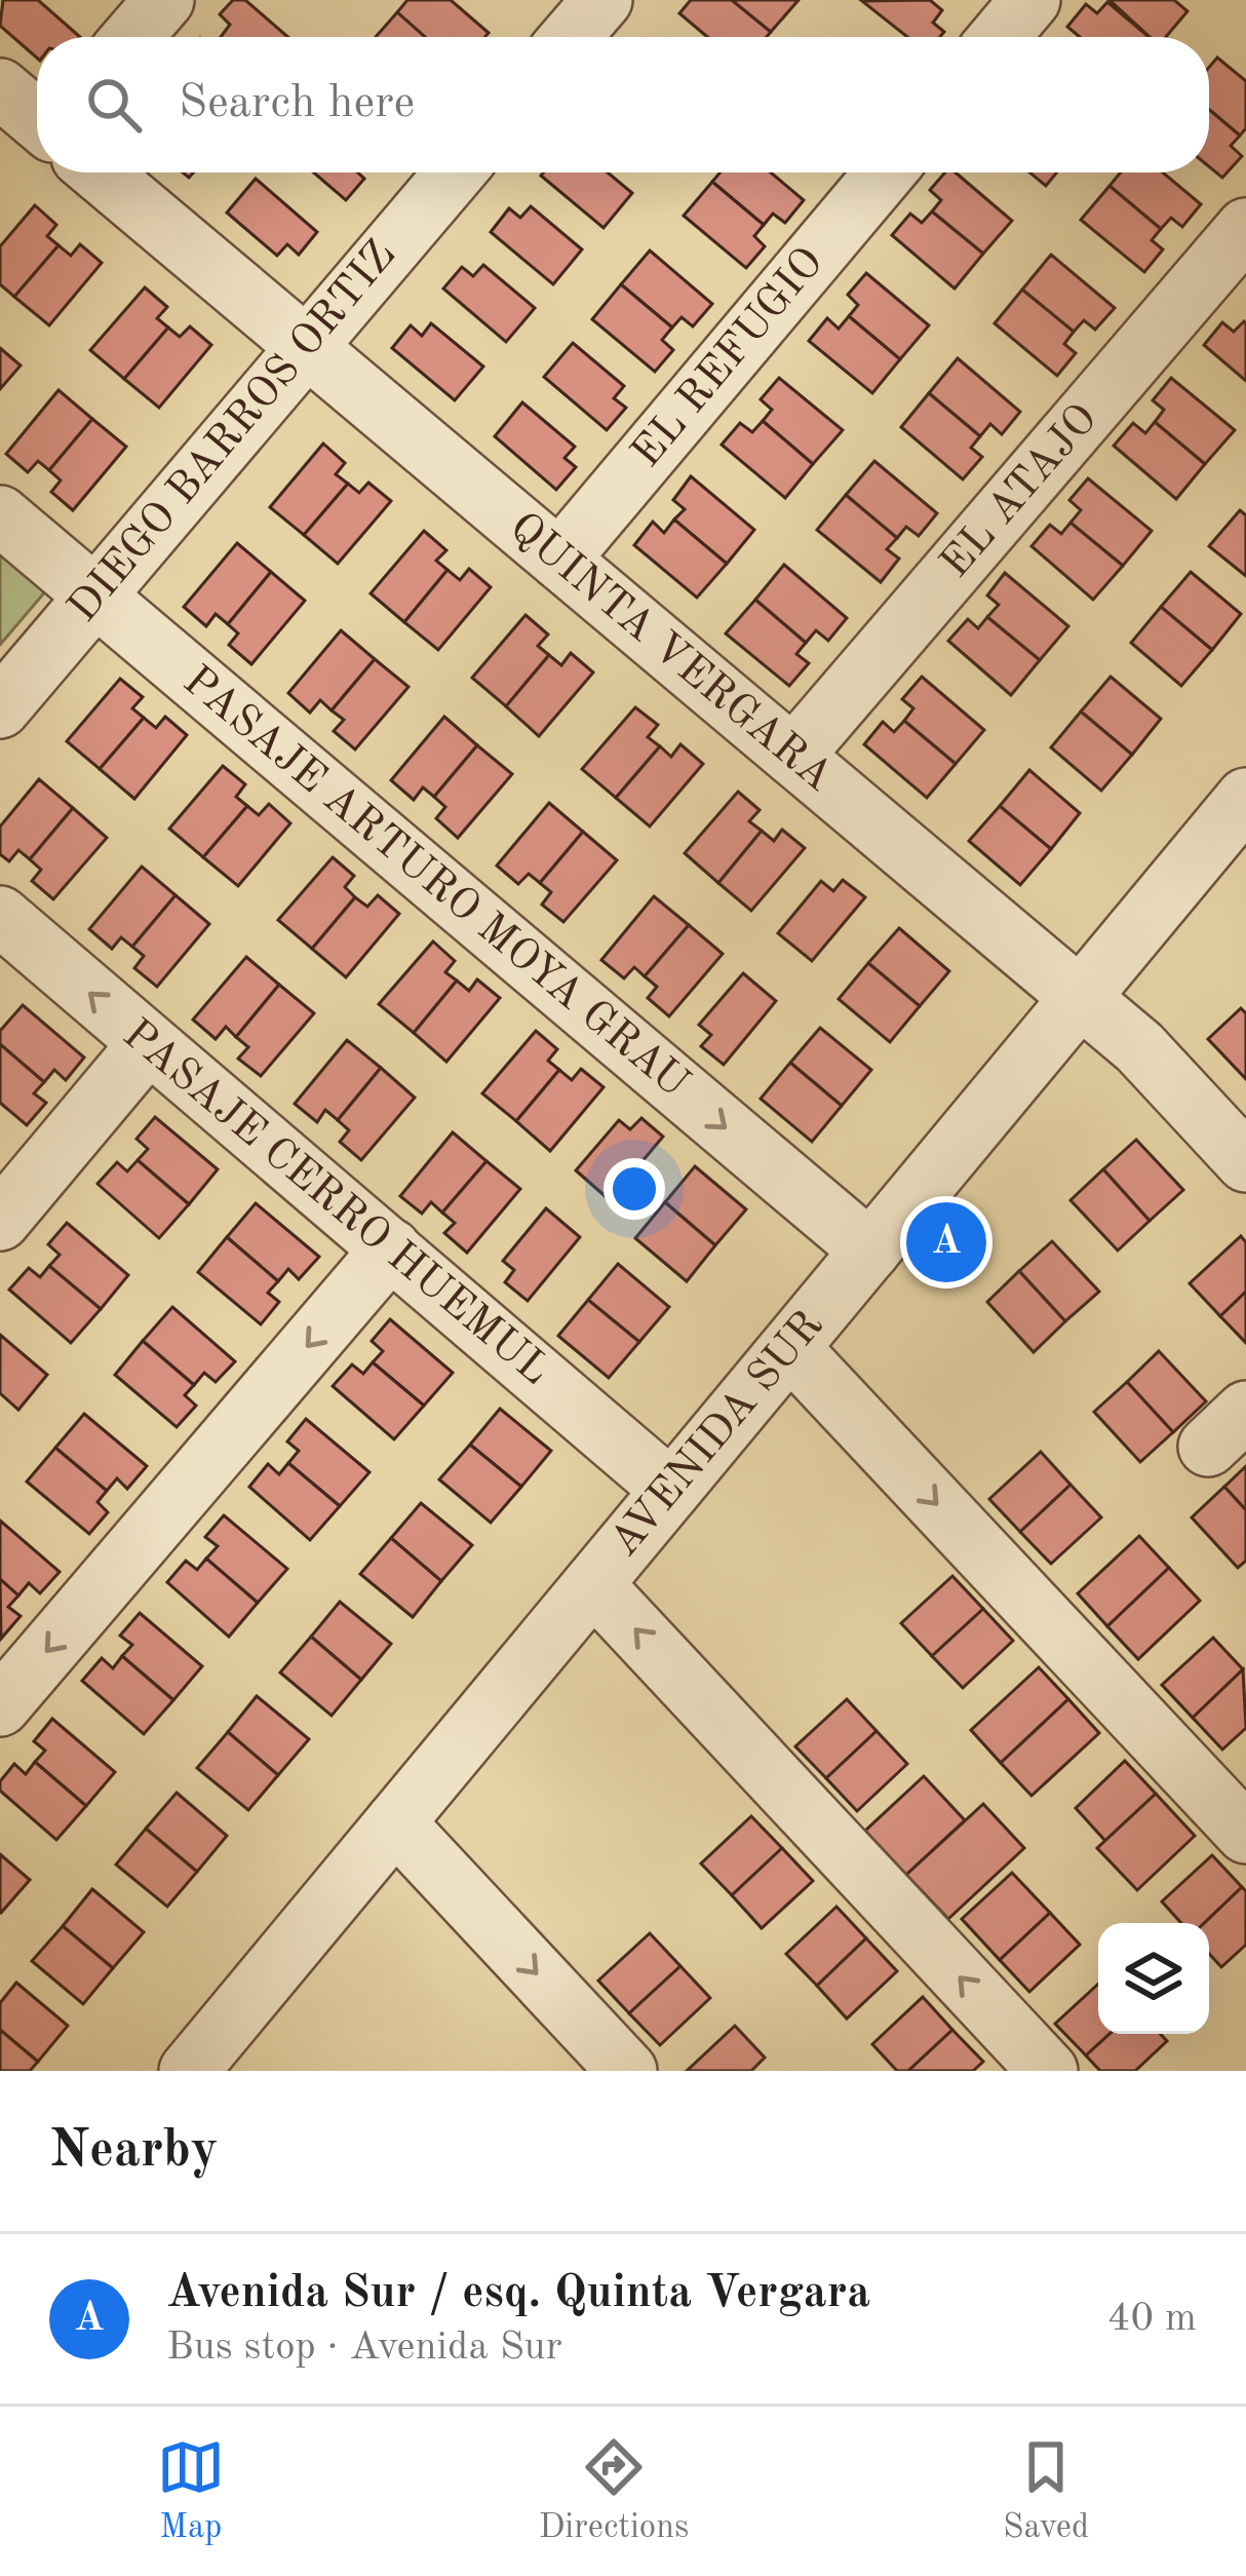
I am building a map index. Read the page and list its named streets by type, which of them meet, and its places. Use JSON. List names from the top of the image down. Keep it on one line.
{"streets":{"street":["EL REFUGIO","DIEGO BARROS ORTIZ","EL ATAJO","QUINTA VERGARA","PASAJE ARTURO MOYA GRAU","PASAJE CERRO HUEMUL","AVENIDA SUR"]},"crossings":[["EL REFUGIO","QUINTA VERGARA"],["DIEGO BARROS ORTIZ","QUINTA VERGARA"],["DIEGO BARROS ORTIZ","PASAJE ARTURO MOYA GRAU"],["EL ATAJO","QUINTA VERGARA"],["QUINTA VERGARA","AVENIDA SUR"],["PASAJE ARTURO MOYA GRAU","AVENIDA SUR"],["PASAJE CERRO HUEMUL","AVENIDA SUR"]],"one_way":["PASAJE ARTURO MOYA GRAU"],"page":{"search":"Search here","pins":"A","heading":"Nearby","list":[{"mark":"A","name":"Avenida Sur / esq. Quinta Vergara","note":"Bus stop · Avenida Sur","value":"40 m"}],"nav":["Map","Directions","Saved"]}}
